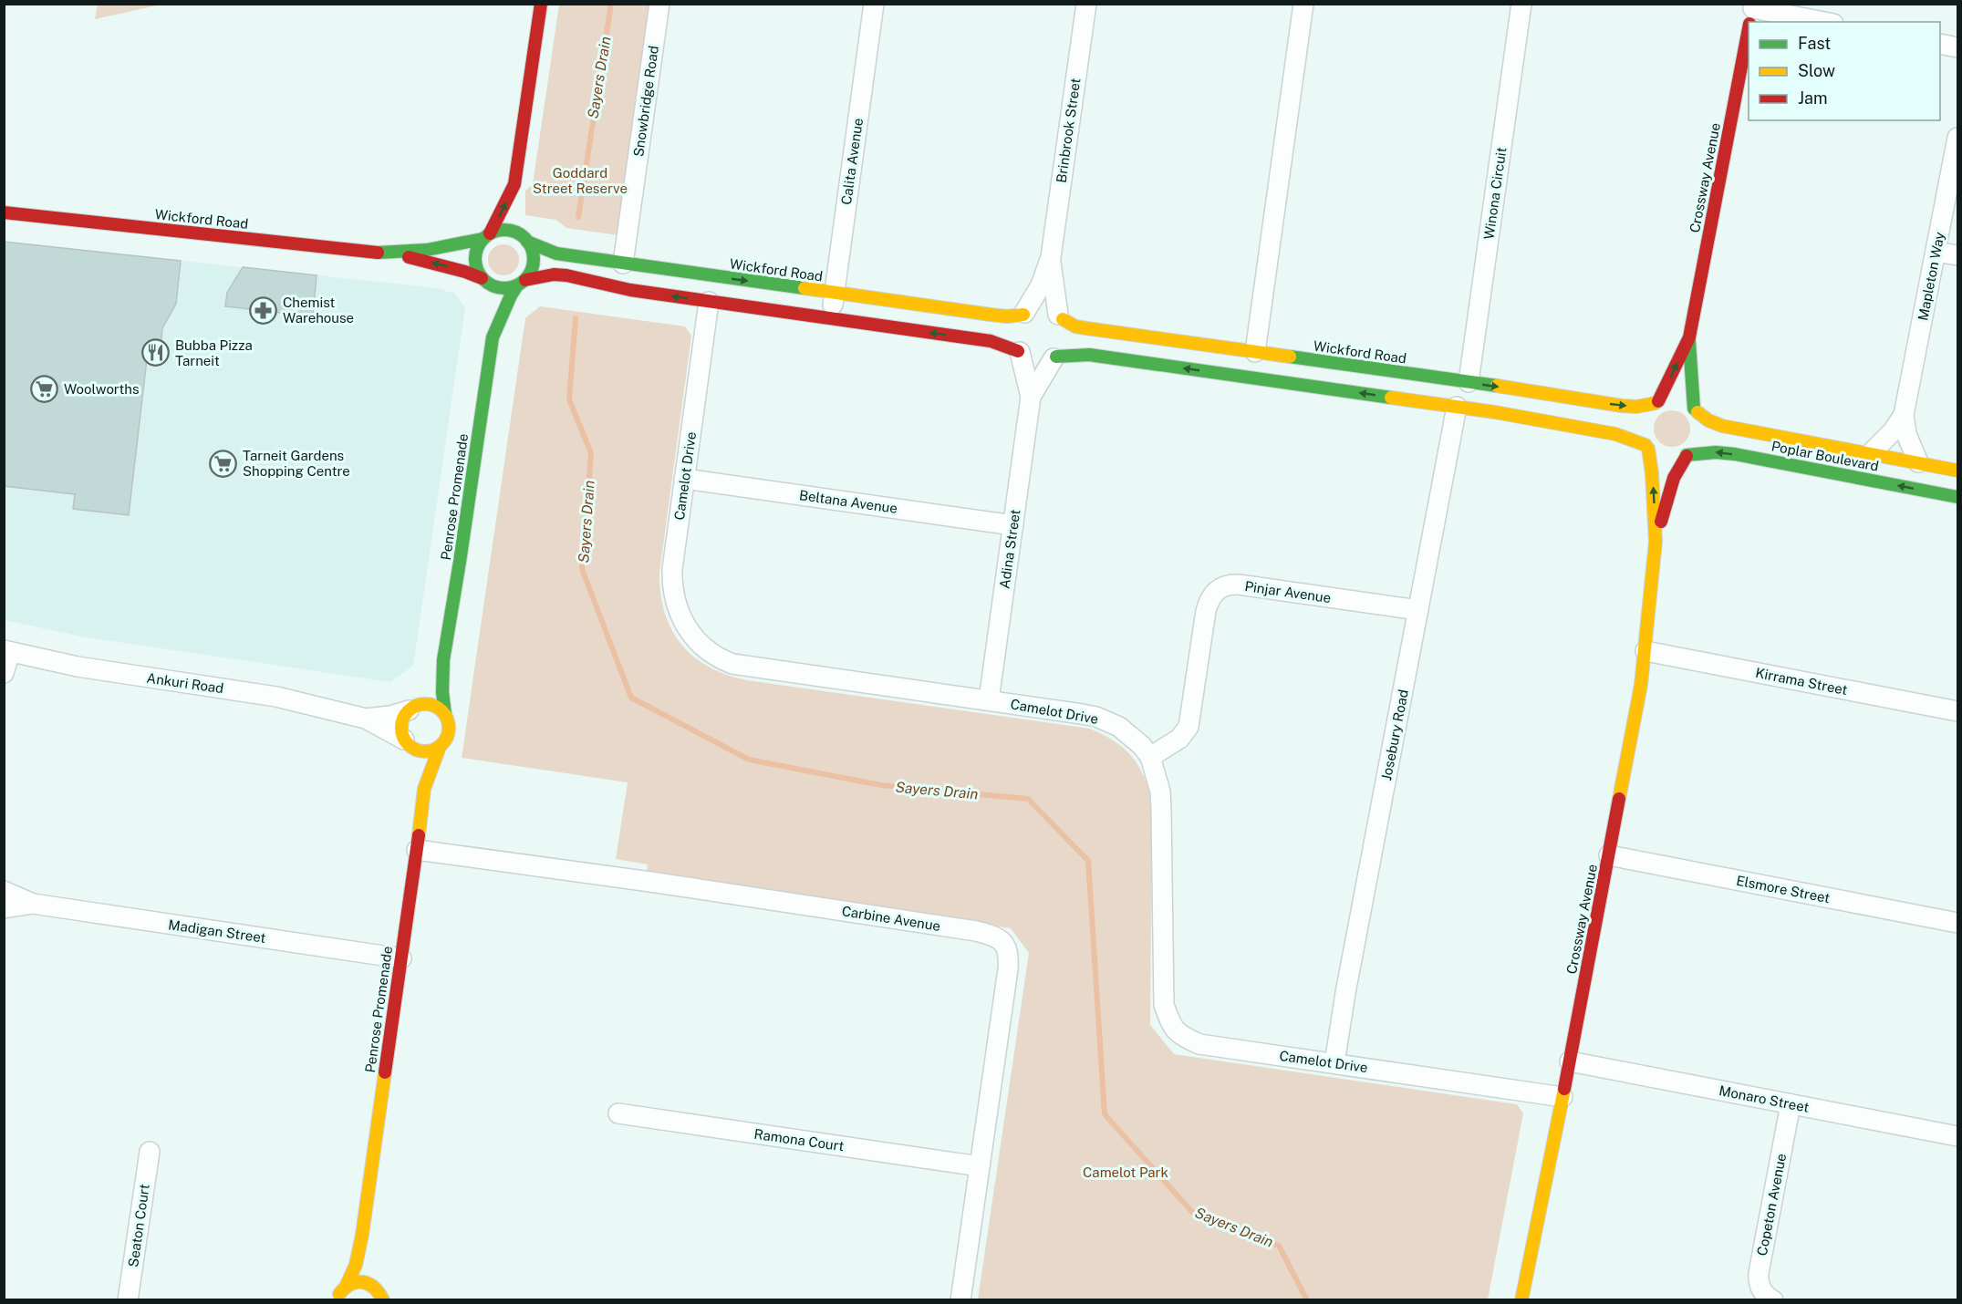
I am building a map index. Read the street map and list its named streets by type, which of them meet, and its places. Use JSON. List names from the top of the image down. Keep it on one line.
{"streets":{"street":["Snowbridge Road","Brinbrook Street","Calita Avenue","Crossway Avenue","Winona Circuit","Wickford Road","Mapleton Way","Poplar Boulevard","Camelot Drive","Penrose Promenade","Beltana Avenue","Adina Street","Pinjar Avenue","Kirrama Street","Ankuri Road","Josebury Road","Elsmore Street","Carbine Avenue","Madigan Street","Monaro Street","Ramona Court","Copeton Avenue","Seaton Court"]},"crossings":[["Snowbridge Road","Wickford Road"],["Brinbrook Street","Wickford Road"],["Brinbrook Street","Adina Street"],["Calita Avenue","Wickford Road"],["Crossway Avenue","Wickford Road"],["Crossway Avenue","Poplar Boulevard"],["Crossway Avenue","Camelot Drive"],["Crossway Avenue","Kirrama Street"],["Crossway Avenue","Elsmore Street"],["Crossway Avenue","Monaro Street"],["Winona Circuit","Wickford Road"],["Wickford Road","Poplar Boulevard"],["Wickford Road","Penrose Promenade"],["Wickford Road","Adina Street"],["Wickford Road","Josebury Road"],["Mapleton Way","Poplar Boulevard"],["Camelot Drive","Beltana Avenue"],["Camelot Drive","Adina Street"],["Camelot Drive","Pinjar Avenue"],["Camelot Drive","Josebury Road"],["Penrose Promenade","Ankuri Road"],["Penrose Promenade","Carbine Avenue"],["Penrose Promenade","Madigan Street"],["Beltana Avenue","Adina Street"],["Pinjar Avenue","Josebury Road"],["Carbine Avenue","Ramona Court"],["Monaro Street","Copeton Avenue"]],"water":["Sayers Drain"],"parks":["Goddard Street Reserve","Camelot Park"],"places":{"pharmacy":["Chemist Warehouse"],"restaurant":["Bubba Pizza Tarneit"],"supermarket":["Woolworths","Tarneit Gardens Shopping Centre"]},"legend":["Fast","Slow","Jam"]}
